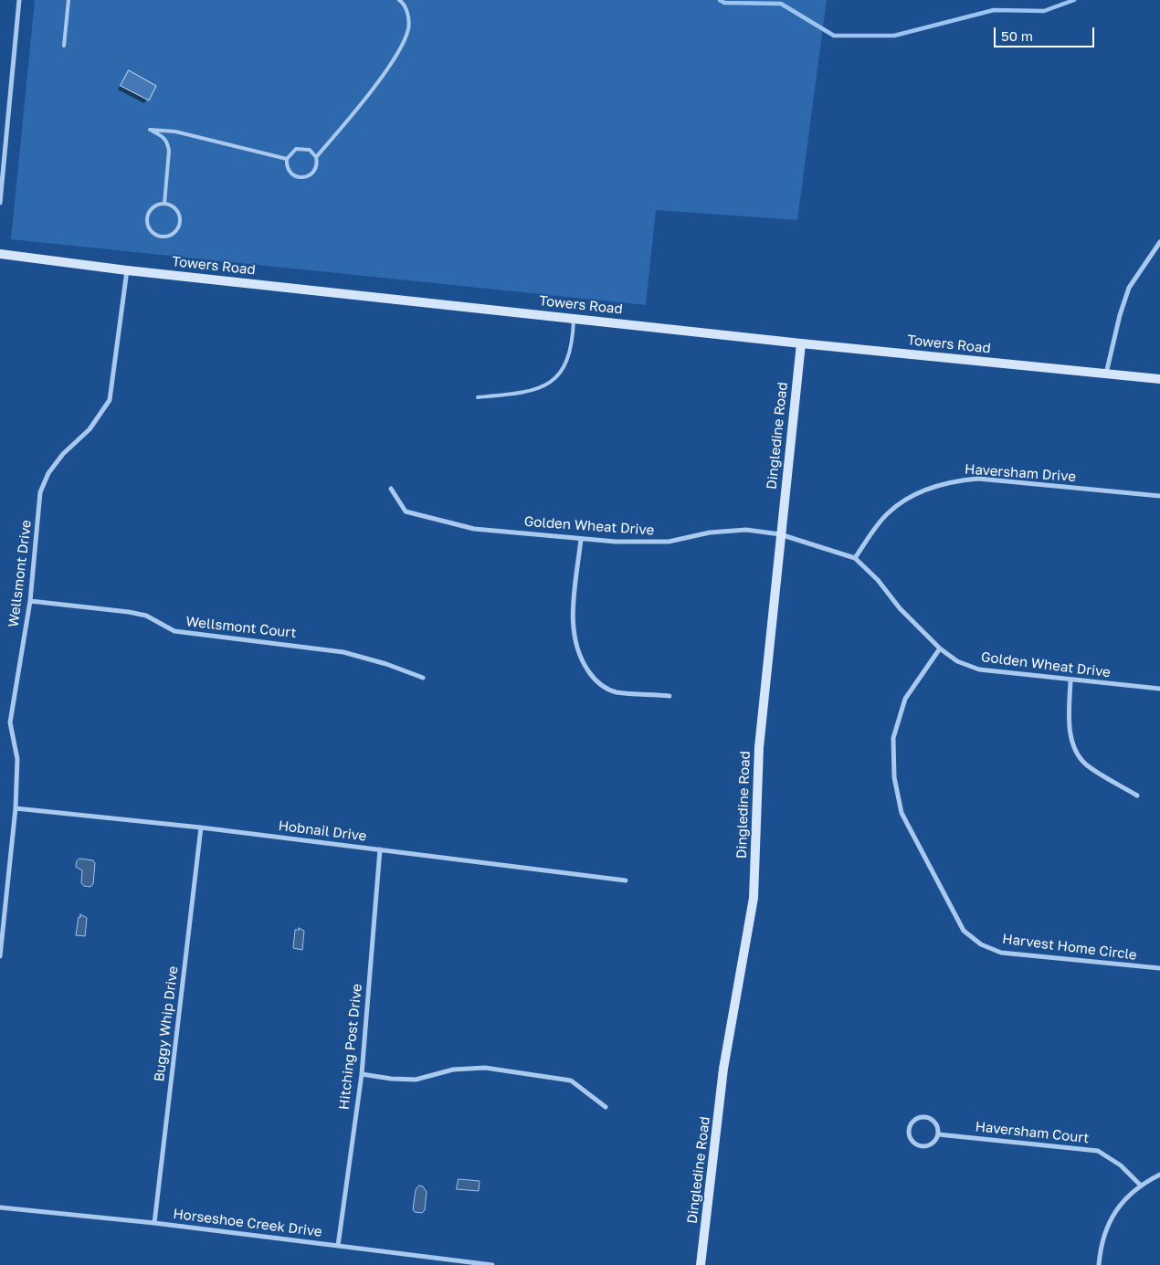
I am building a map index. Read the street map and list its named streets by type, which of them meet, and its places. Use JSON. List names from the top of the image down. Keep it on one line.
{"streets":{"main road":["Towers Road","Dingledine Road"],"street":["Haversham Drive","Golden Wheat Drive","Wellsmont Drive","Wellsmont Court","Hobnail Drive","Harvest Home Circle","Buggy Whip Drive","Hitching Post Drive","Haversham Court","Horseshoe Creek Drive"]},"crossings":[["Towers Road","Dingledine Road"],["Towers Road","Wellsmont Drive"],["Dingledine Road","Golden Wheat Drive"],["Haversham Drive","Golden Wheat Drive"],["Golden Wheat Drive","Harvest Home Circle"],["Wellsmont Drive","Wellsmont Court"],["Wellsmont Drive","Hobnail Drive"],["Hobnail Drive","Buggy Whip Drive"],["Hobnail Drive","Hitching Post Drive"],["Buggy Whip Drive","Horseshoe Creek Drive"],["Hitching Post Drive","Horseshoe Creek Drive"]],"scale_bar":"50 m"}
